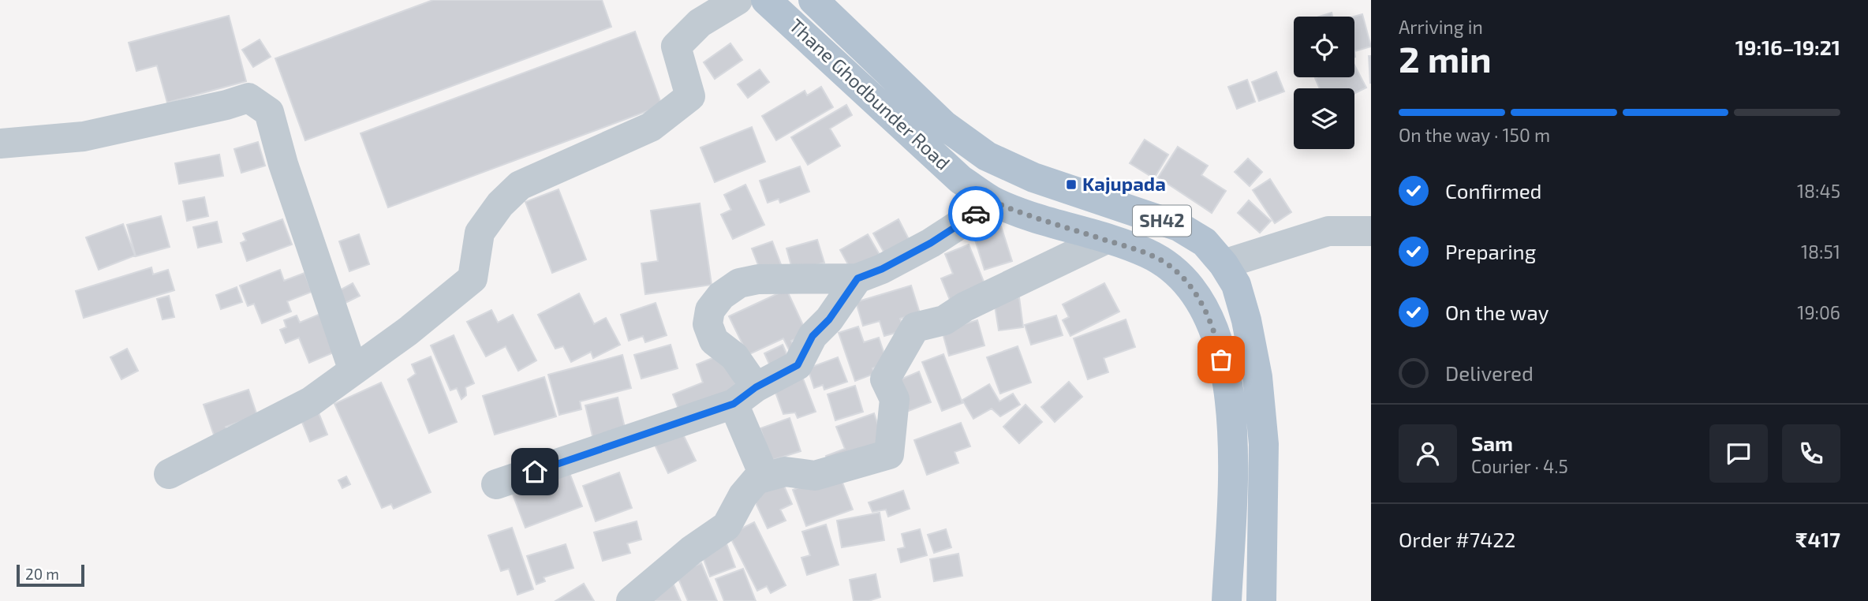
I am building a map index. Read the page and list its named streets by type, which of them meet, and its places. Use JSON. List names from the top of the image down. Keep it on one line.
{"streets":{"main road":["Thane Ghodbunder Road","SH42"]},"places":{"transit":["Kajupada"]},"scale_bar":"20 m","page":{"heading":["2 min","Arriving in","19:16–19:21"],"panel":["Sam","Courier · 4.5","Order #7422","₹417"],"bar":"On the way · 150 m","list":[["Confirmed","18:45"],["Preparing","18:51"],["On the way","19:06"],"Delivered"],"scale":"20 m"}}
